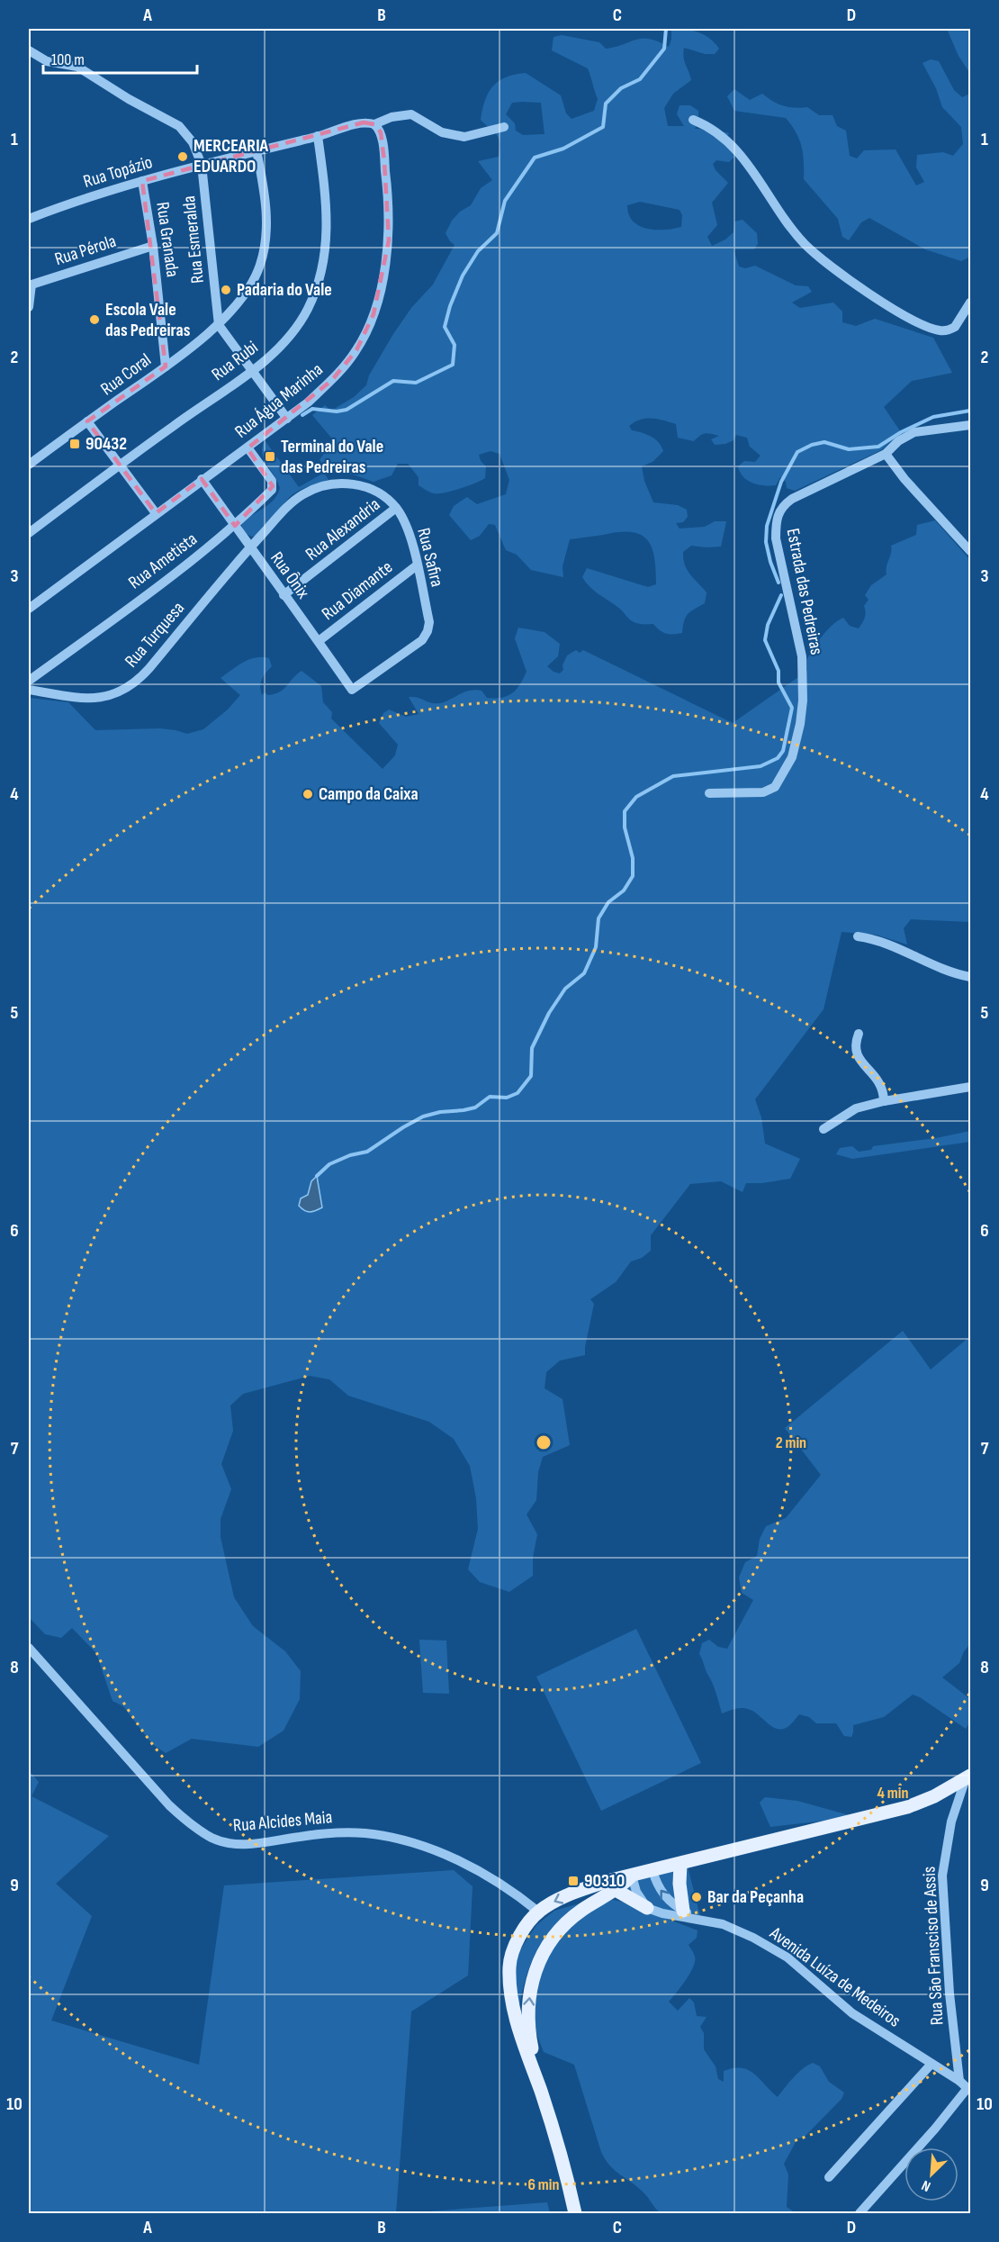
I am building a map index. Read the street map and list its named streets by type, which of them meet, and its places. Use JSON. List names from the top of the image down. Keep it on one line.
{"streets":{"street":["Rua Topázio","Rua Granada","Rua Esmeralda","Rua Pérola","Rua Rubi","Rua Coral","Rua Água Marinha","Rua Alexandria","Rua Safira","Rua Ametista","Rua Ônix","Rua Diamante","Estrada das Pedreiras","Rua Turquesa","Rua Alcides Maia","Rua São Fransciso de Assis","Avenida Luíza de Medeiros"]},"crossings":[["Rua Topázio","Rua Granada"],["Rua Topázio","Rua Esmeralda"],["Rua Topázio","Rua Rubi"],["Rua Topázio","Rua Coral"],["Rua Topázio","Rua Água Marinha"],["Rua Granada","Rua Pérola"],["Rua Granada","Rua Coral"],["Rua Esmeralda","Rua Coral"],["Rua Água Marinha","Rua Ametista"],["Rua Água Marinha","Rua Ônix"],["Rua Alexandria","Rua Safira"],["Rua Alexandria","Rua Ônix"],["Rua Safira","Rua Ônix"],["Rua Safira","Rua Diamante"],["Rua Safira","Rua Turquesa"],["Rua Ametista","Rua Ônix"],["Rua Ônix","Rua Diamante"],["Rua Ônix","Rua Turquesa"],["Rua São Fransciso de Assis","Avenida Luíza de Medeiros"]],"places":{"other":["MERCEARIA EDUARDO","Padaria do Vale","Escola Vale das Pedreiras","Campo da Caixa","Bar da Peçanha"],"transit":["90432","Terminal do Vale das Pedreiras","90310"]},"scale_bar":"100 m","north":"bottom left","grid":{"columns":["A","B","C","D"],"rows":["1","2","3","4","5","6","7","8","9","10"]},"rings":["2 min","4 min","6 min"]}
